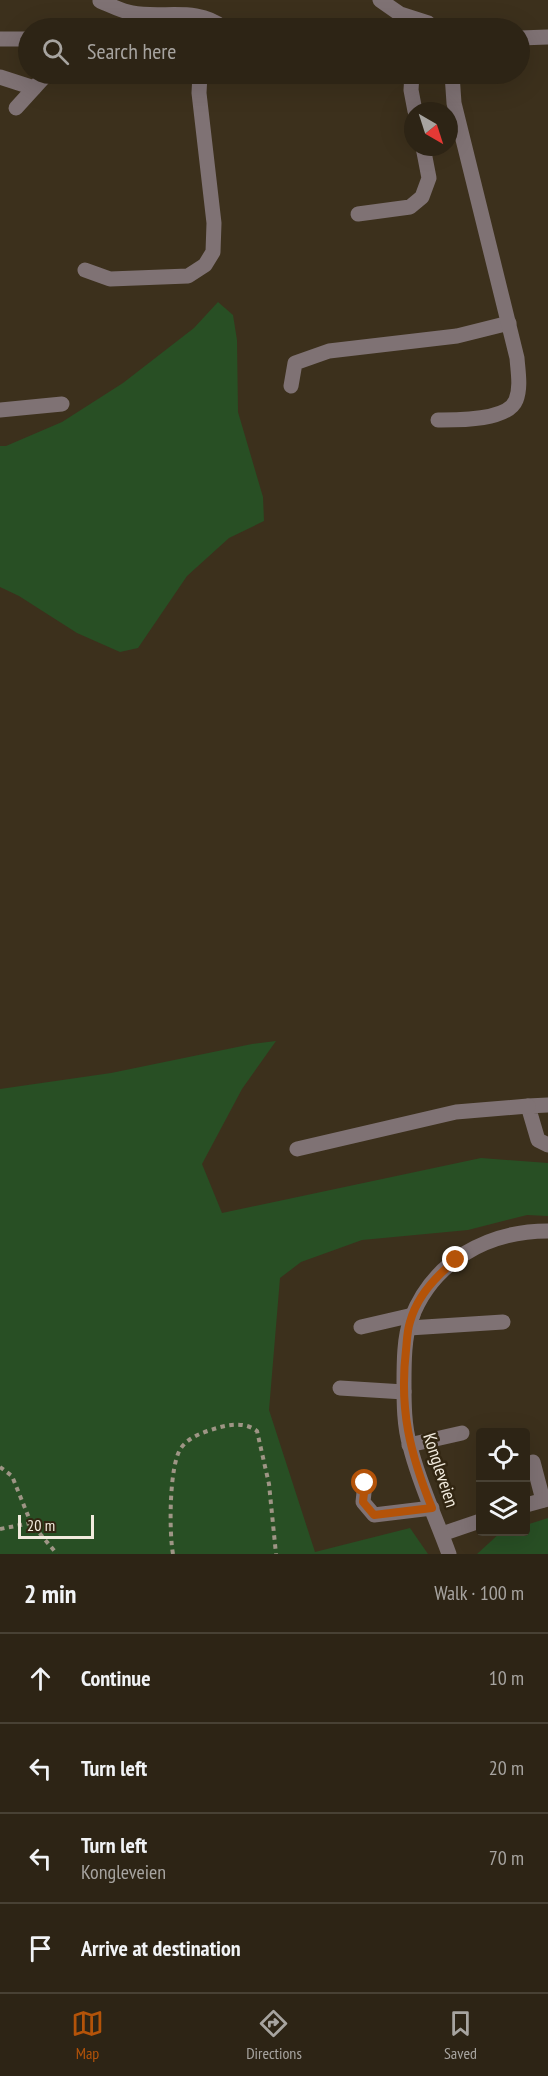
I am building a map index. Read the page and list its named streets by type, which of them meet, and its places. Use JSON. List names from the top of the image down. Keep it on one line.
{"streets":{"street":["Kongleveien"]},"scale_bar":"20 m","north":"bottom right","page":{"search":"Search here","scale":"20 m","heading":["2 min","Walk · 100 m"],"list":[["Continue","10 m"],["Turn left","20 m"],["Turn left","Kongleveien","70 m"],"Arrive at destination"],"nav":["Map","Directions","Saved"]}}
